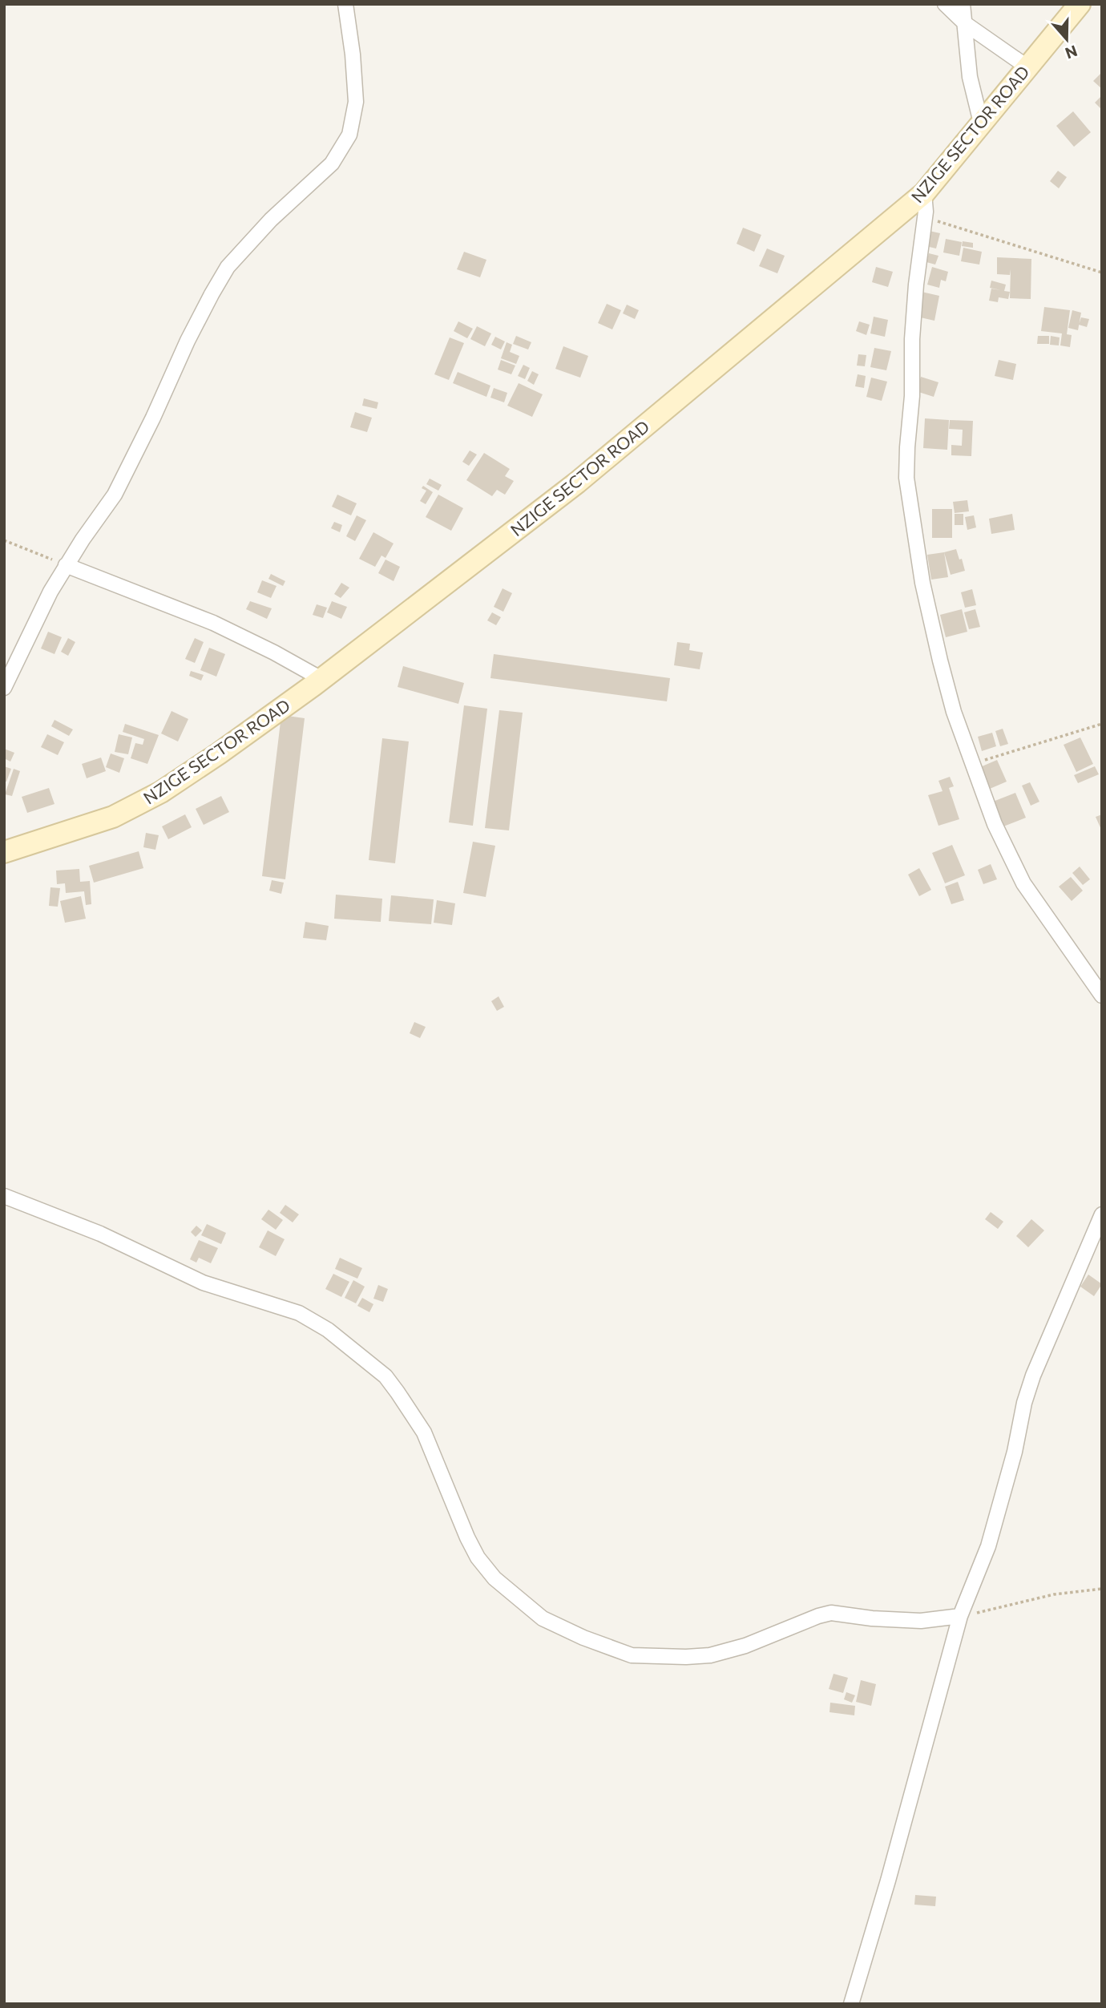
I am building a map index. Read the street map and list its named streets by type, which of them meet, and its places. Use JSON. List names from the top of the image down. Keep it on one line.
{"streets":{"main road":["NZIGE SECTOR ROAD"]},"north":"bottom"}
